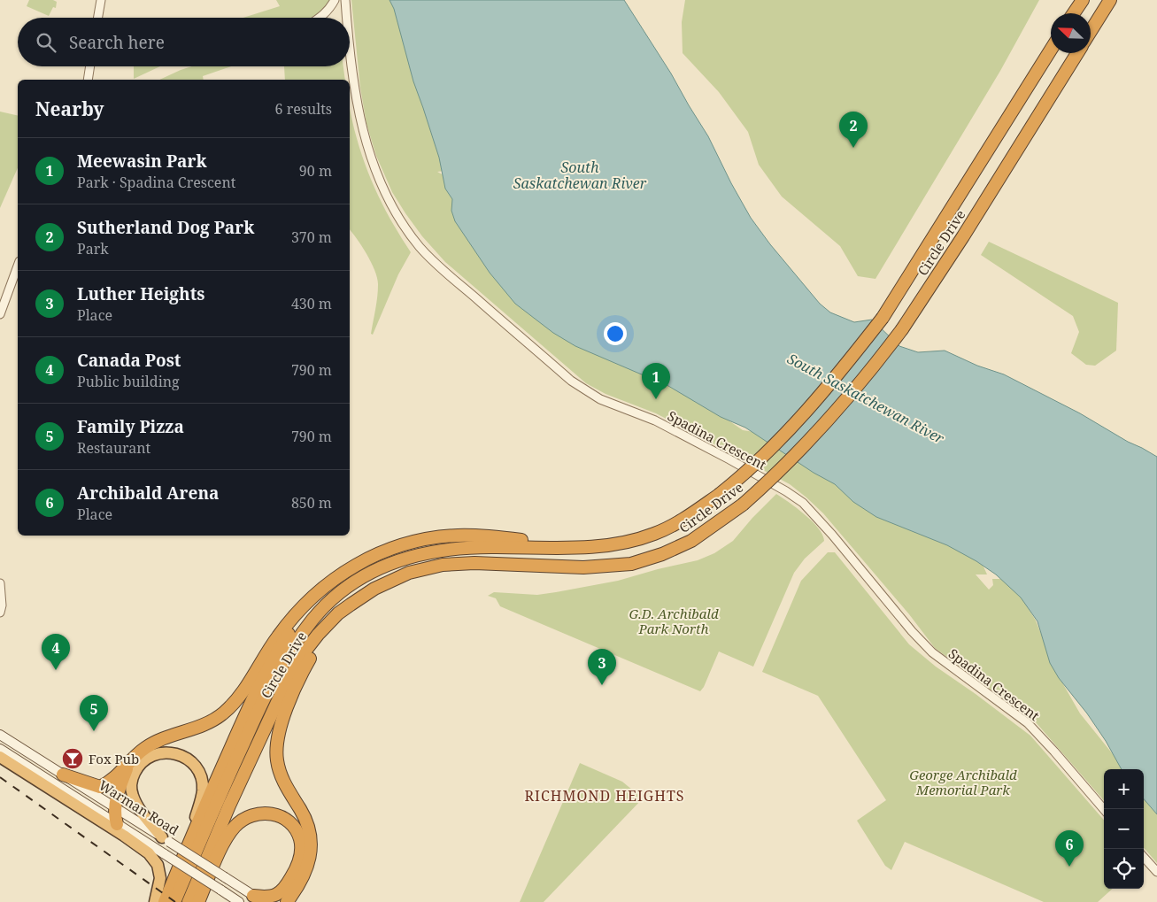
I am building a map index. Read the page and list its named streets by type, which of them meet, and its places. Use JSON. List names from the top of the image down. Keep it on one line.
{"streets":{"highway":["Circle Drive"],"main road":["Warman Road"],"street":["Spadina Crescent"]},"districts":["RICHMOND HEIGHTS"],"water":["South Saskatchewan River"],"parks":["G.D. Archibald Park North","George Archibald Memorial Park"],"places":{"bar":["Fox Pub"]},"north":"top left","page":{"search":"Search here","heading":["Nearby","6 results"],"pins":["2","1","4","3","5","6"],"list":[{"mark":"1","name":"Meewasin Park","note":"Park · Spadina Crescent","value":"90 m"},{"mark":"2","name":"Sutherland Dog Park","note":"Park","value":"370 m"},{"mark":"3","name":"Luther Heights","note":"Place","value":"430 m"},{"mark":"4","name":"Canada Post","note":"Public building","value":"790 m"},{"mark":"5","name":"Family Pizza","note":"Restaurant","value":"790 m"},{"mark":"6","name":"Archibald Arena","note":"Place","value":"850 m"}],"map_buttons":["+","−"]}}
